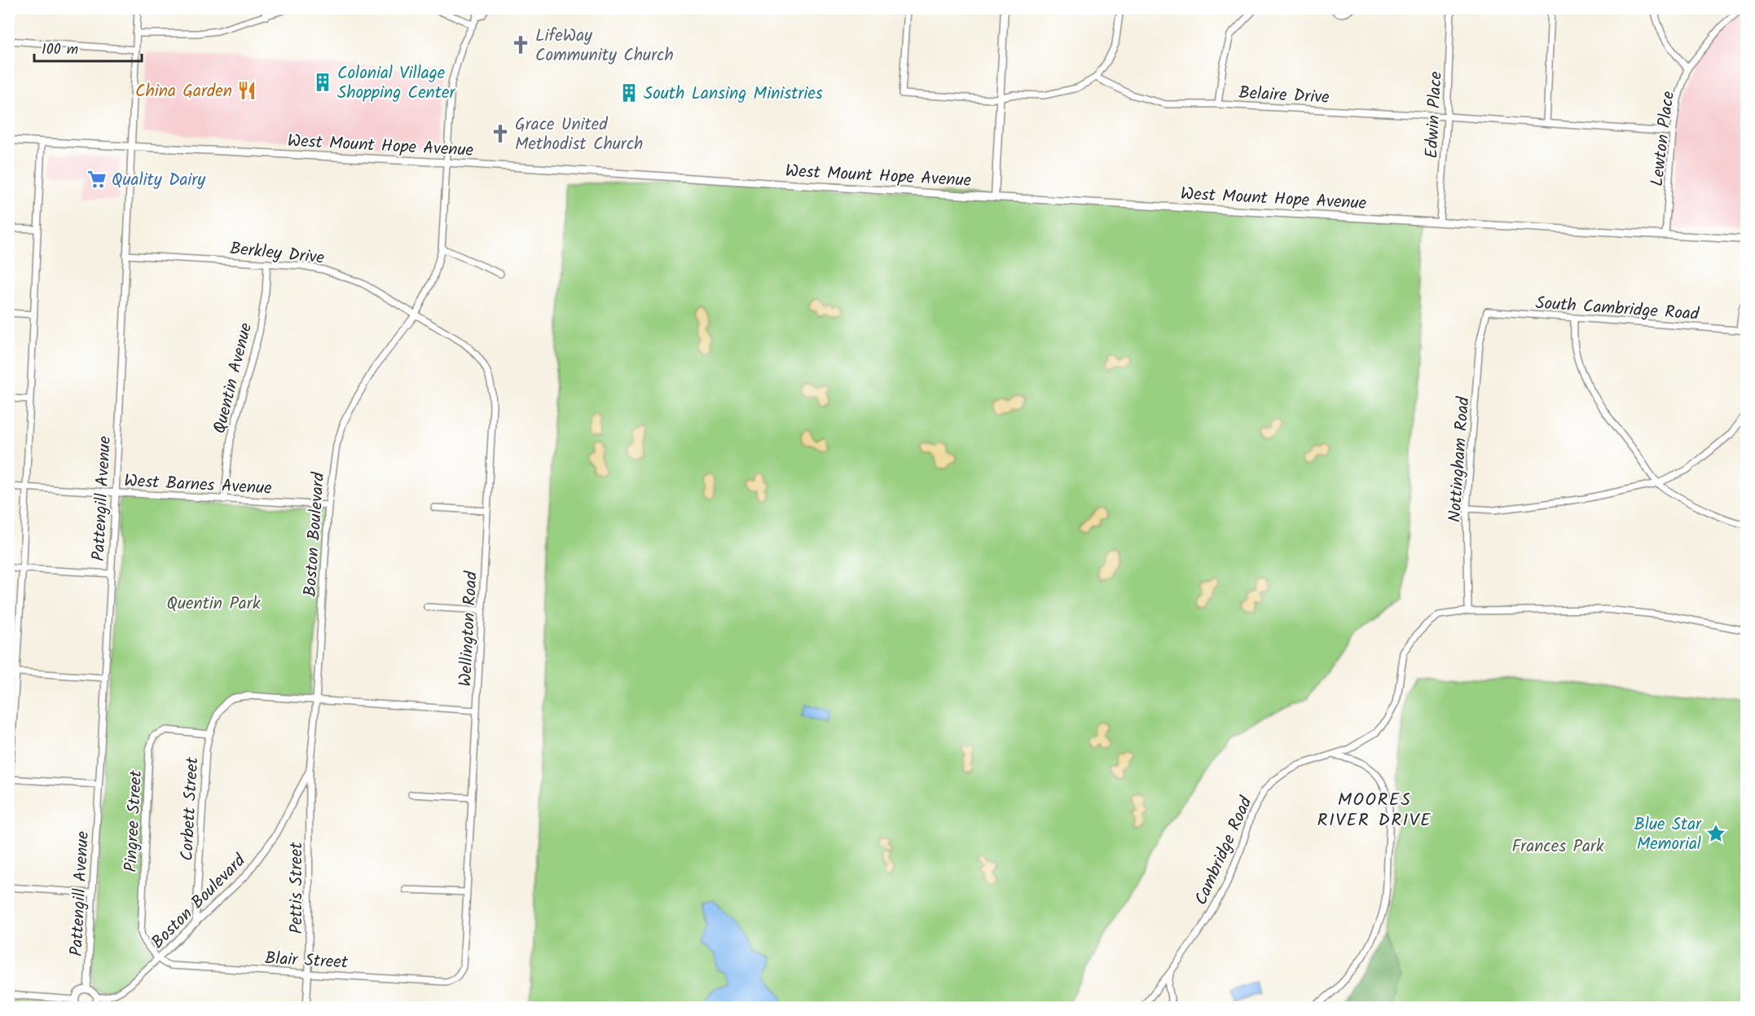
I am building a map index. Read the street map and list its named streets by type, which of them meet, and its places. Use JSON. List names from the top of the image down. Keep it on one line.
{"streets":{"street":["Belaire Drive","Edwin Place","Lewton Place","West Mount Hope Avenue","Berkley Drive","South Cambridge Road","Quentin Avenue","Nottingham Road","West Barnes Avenue","Pattengill Avenue","Boston Boulevard","Wellington Road","Corbett Street","Pingree Street","Cambridge Road","Pettis Street","Blair Street"]},"crossings":[["Belaire Drive","Edwin Place"],["Belaire Drive","Lewton Place"],["Edwin Place","West Mount Hope Avenue"],["Lewton Place","West Mount Hope Avenue"],["West Mount Hope Avenue","Pattengill Avenue"],["West Mount Hope Avenue","Boston Boulevard"],["Berkley Drive","Quentin Avenue"],["Berkley Drive","Pattengill Avenue"],["Berkley Drive","Boston Boulevard"],["Berkley Drive","Wellington Road"],["South Cambridge Road","Nottingham Road"],["Quentin Avenue","West Barnes Avenue"],["Nottingham Road","Cambridge Road"],["West Barnes Avenue","Pattengill Avenue"],["West Barnes Avenue","Boston Boulevard"],["Boston Boulevard","Wellington Road"],["Boston Boulevard","Corbett Street"],["Boston Boulevard","Pingree Street"],["Boston Boulevard","Pettis Street"],["Boston Boulevard","Blair Street"],["Wellington Road","Blair Street"],["Corbett Street","Pingree Street"],["Pingree Street","Blair Street"],["Pettis Street","Blair Street"]],"districts":["MOORES RIVER DRIVE"],"parks":["Quentin Park","Frances Park"],"places":{"church":["LifeWay Community Church","Grace United Methodist Church"],"building":["Colonial Village Shopping Center","South Lansing Ministries"],"restaurant":["China Garden"],"supermarket":["Quality Dairy"],"place":["Blue Star Memorial"]},"scale_bar":"100 m"}
